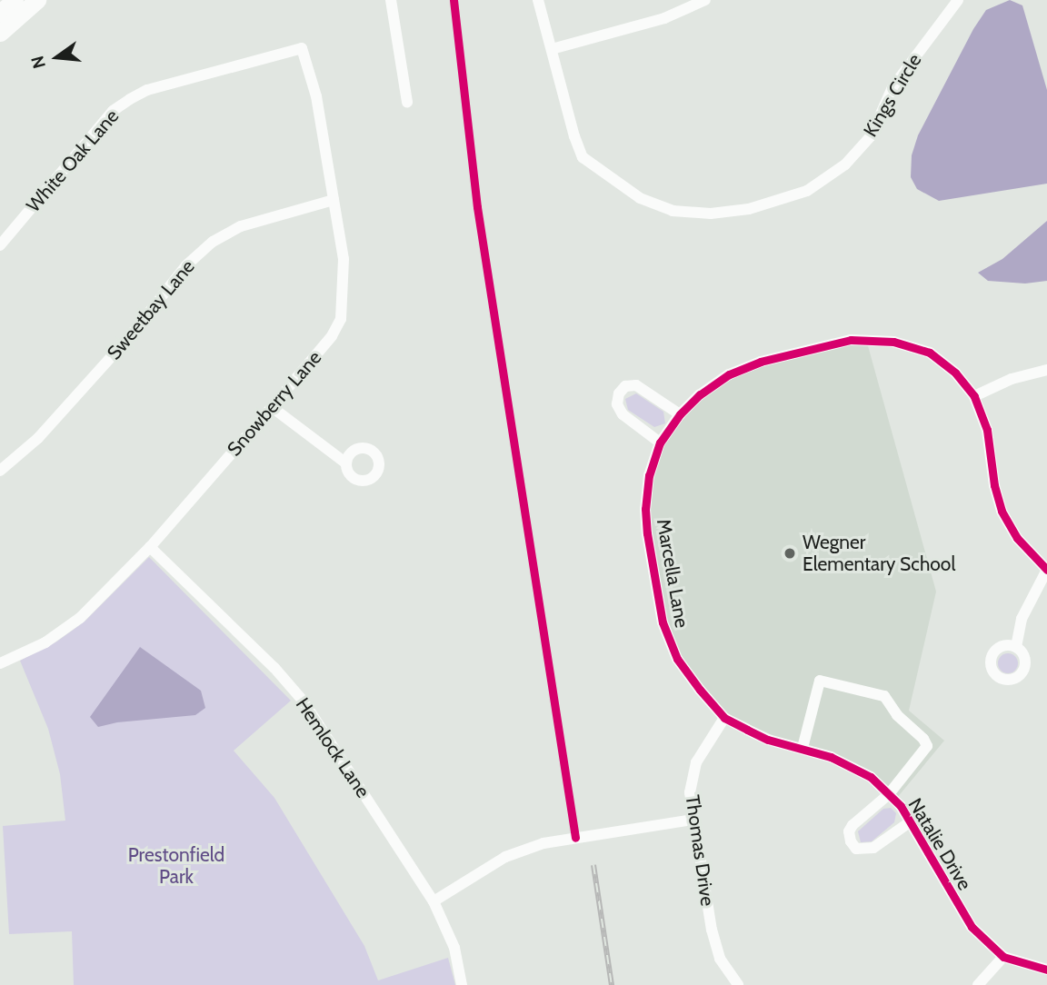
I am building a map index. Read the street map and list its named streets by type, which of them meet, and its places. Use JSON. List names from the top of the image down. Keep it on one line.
{"streets":{"street":["Kings Circle","White Oak Lane","Sweetbay Lane","Snowberry Lane","Marcella Lane","Hemlock Lane","Natalie Drive","Thomas Drive"]},"crossings":[["White Oak Lane","Snowberry Lane"],["Sweetbay Lane","Snowberry Lane"],["Snowberry Lane","Hemlock Lane"],["Marcella Lane","Natalie Drive"],["Marcella Lane","Thomas Drive"],["Natalie Drive","Thomas Drive"]],"parks":["Prestonfield Park"],"places":["Wegner Elementary School"],"north":"left"}
